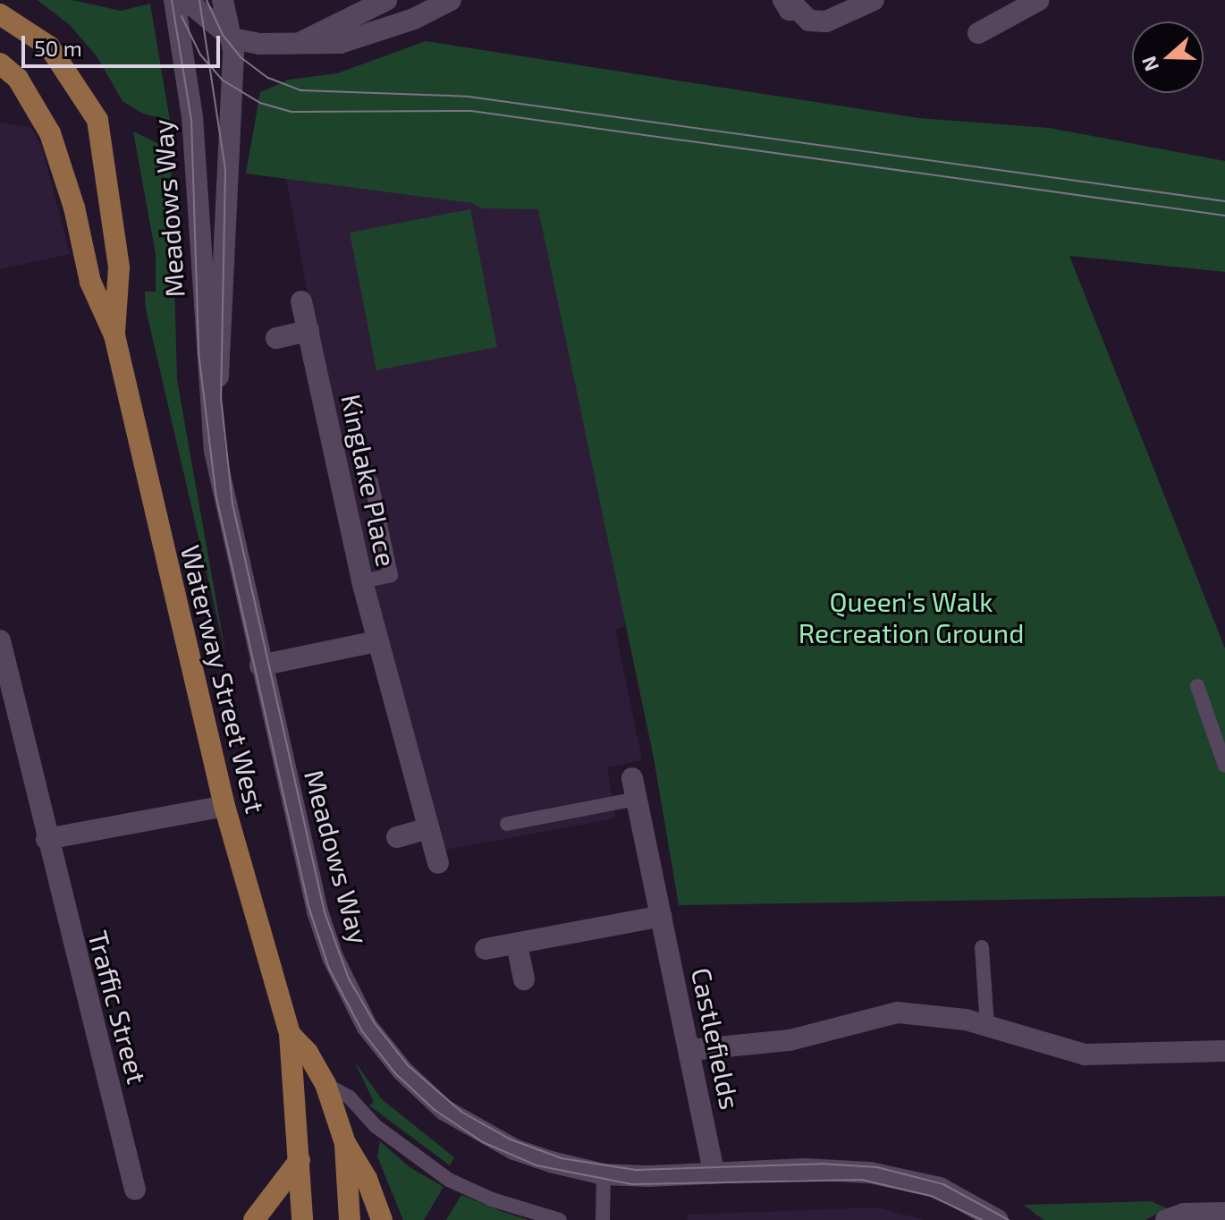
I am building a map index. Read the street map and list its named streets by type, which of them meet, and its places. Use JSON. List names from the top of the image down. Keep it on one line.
{"streets":{"main road":["Waterway Street West"],"street":["Meadows Way","Kinglake Place","Traffic Street","Castlefields"]},"crossings":[["Meadows Way","Castlefields"]],"parks":["Queen's Walk Recreation Ground"],"scale_bar":"50 m","north":"left"}
